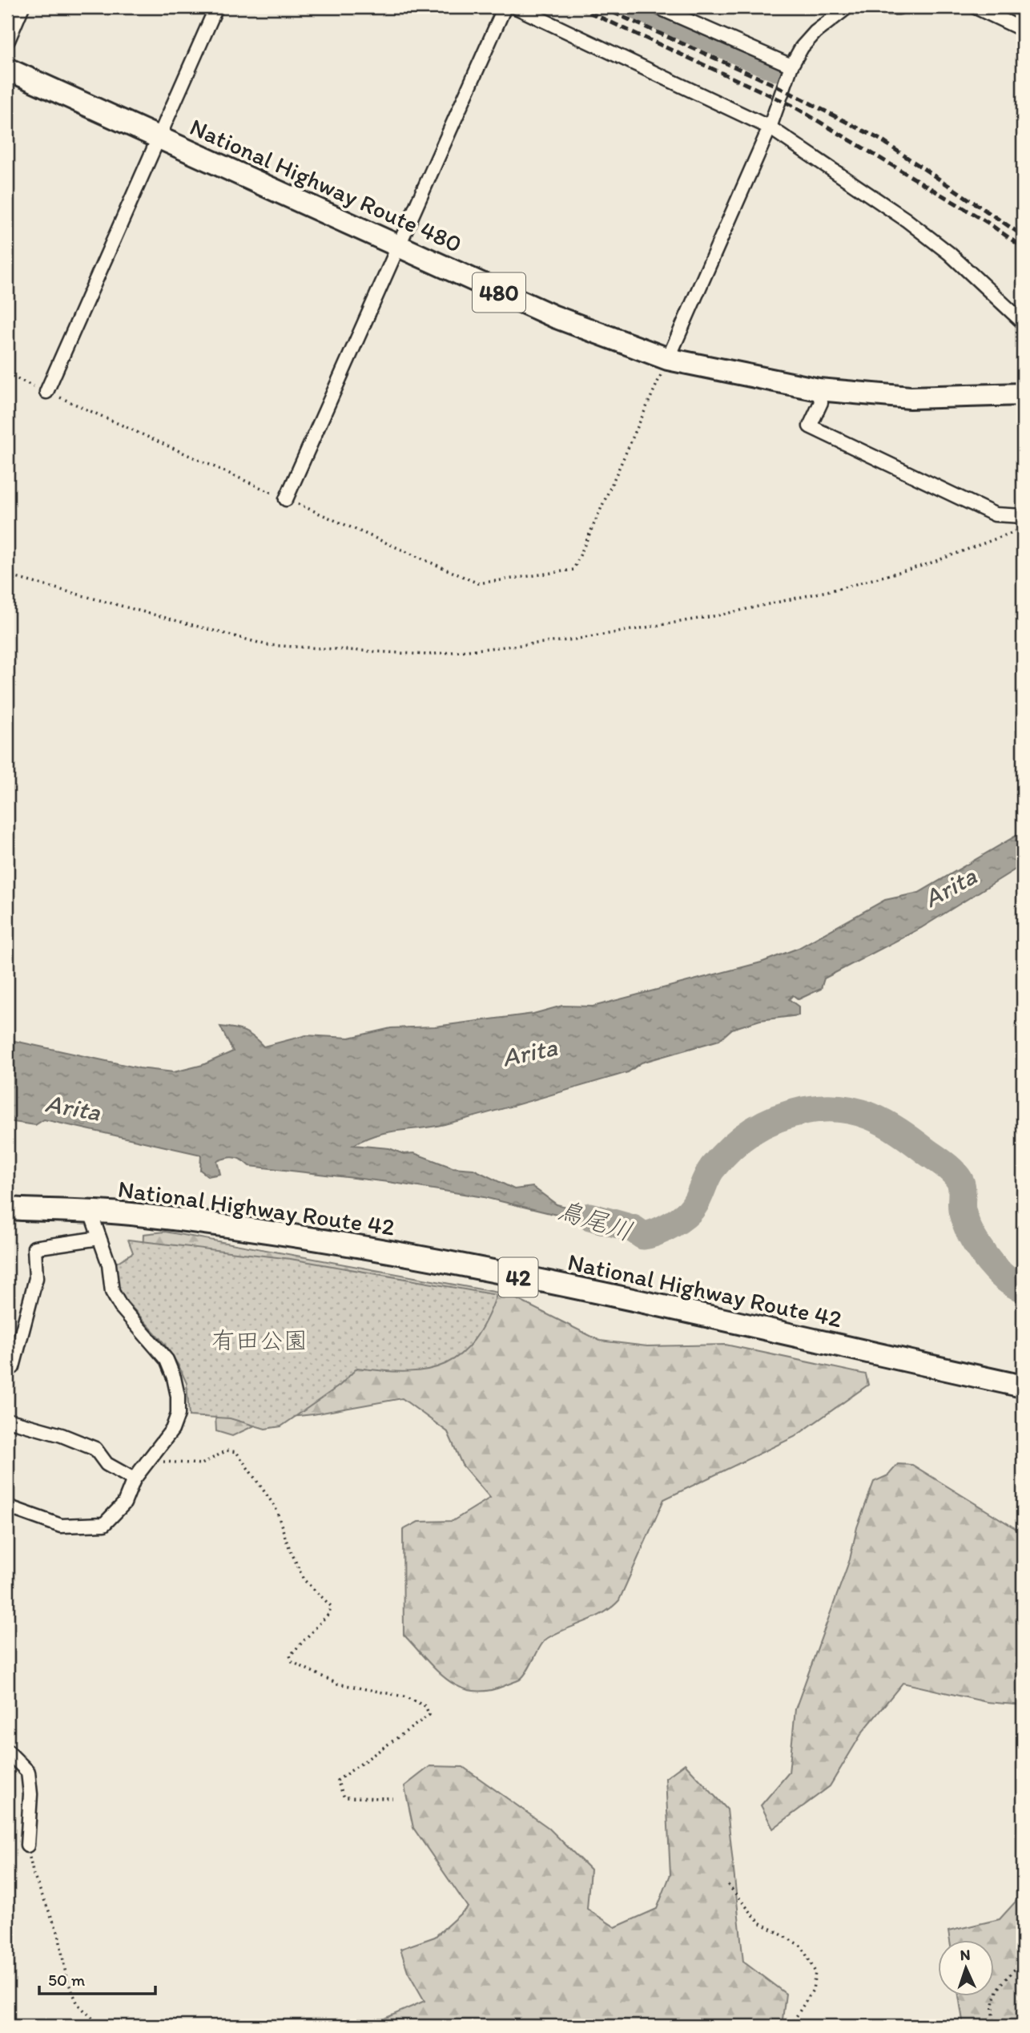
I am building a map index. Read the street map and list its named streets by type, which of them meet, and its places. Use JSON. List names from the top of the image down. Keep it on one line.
{"streets":{"highway":["National Highway Route 480","480","National Highway Route 42","42"]},"water":["Arita","鳥尾川"],"parks":["有田公園"],"scale_bar":"50 m","north":"top"}
